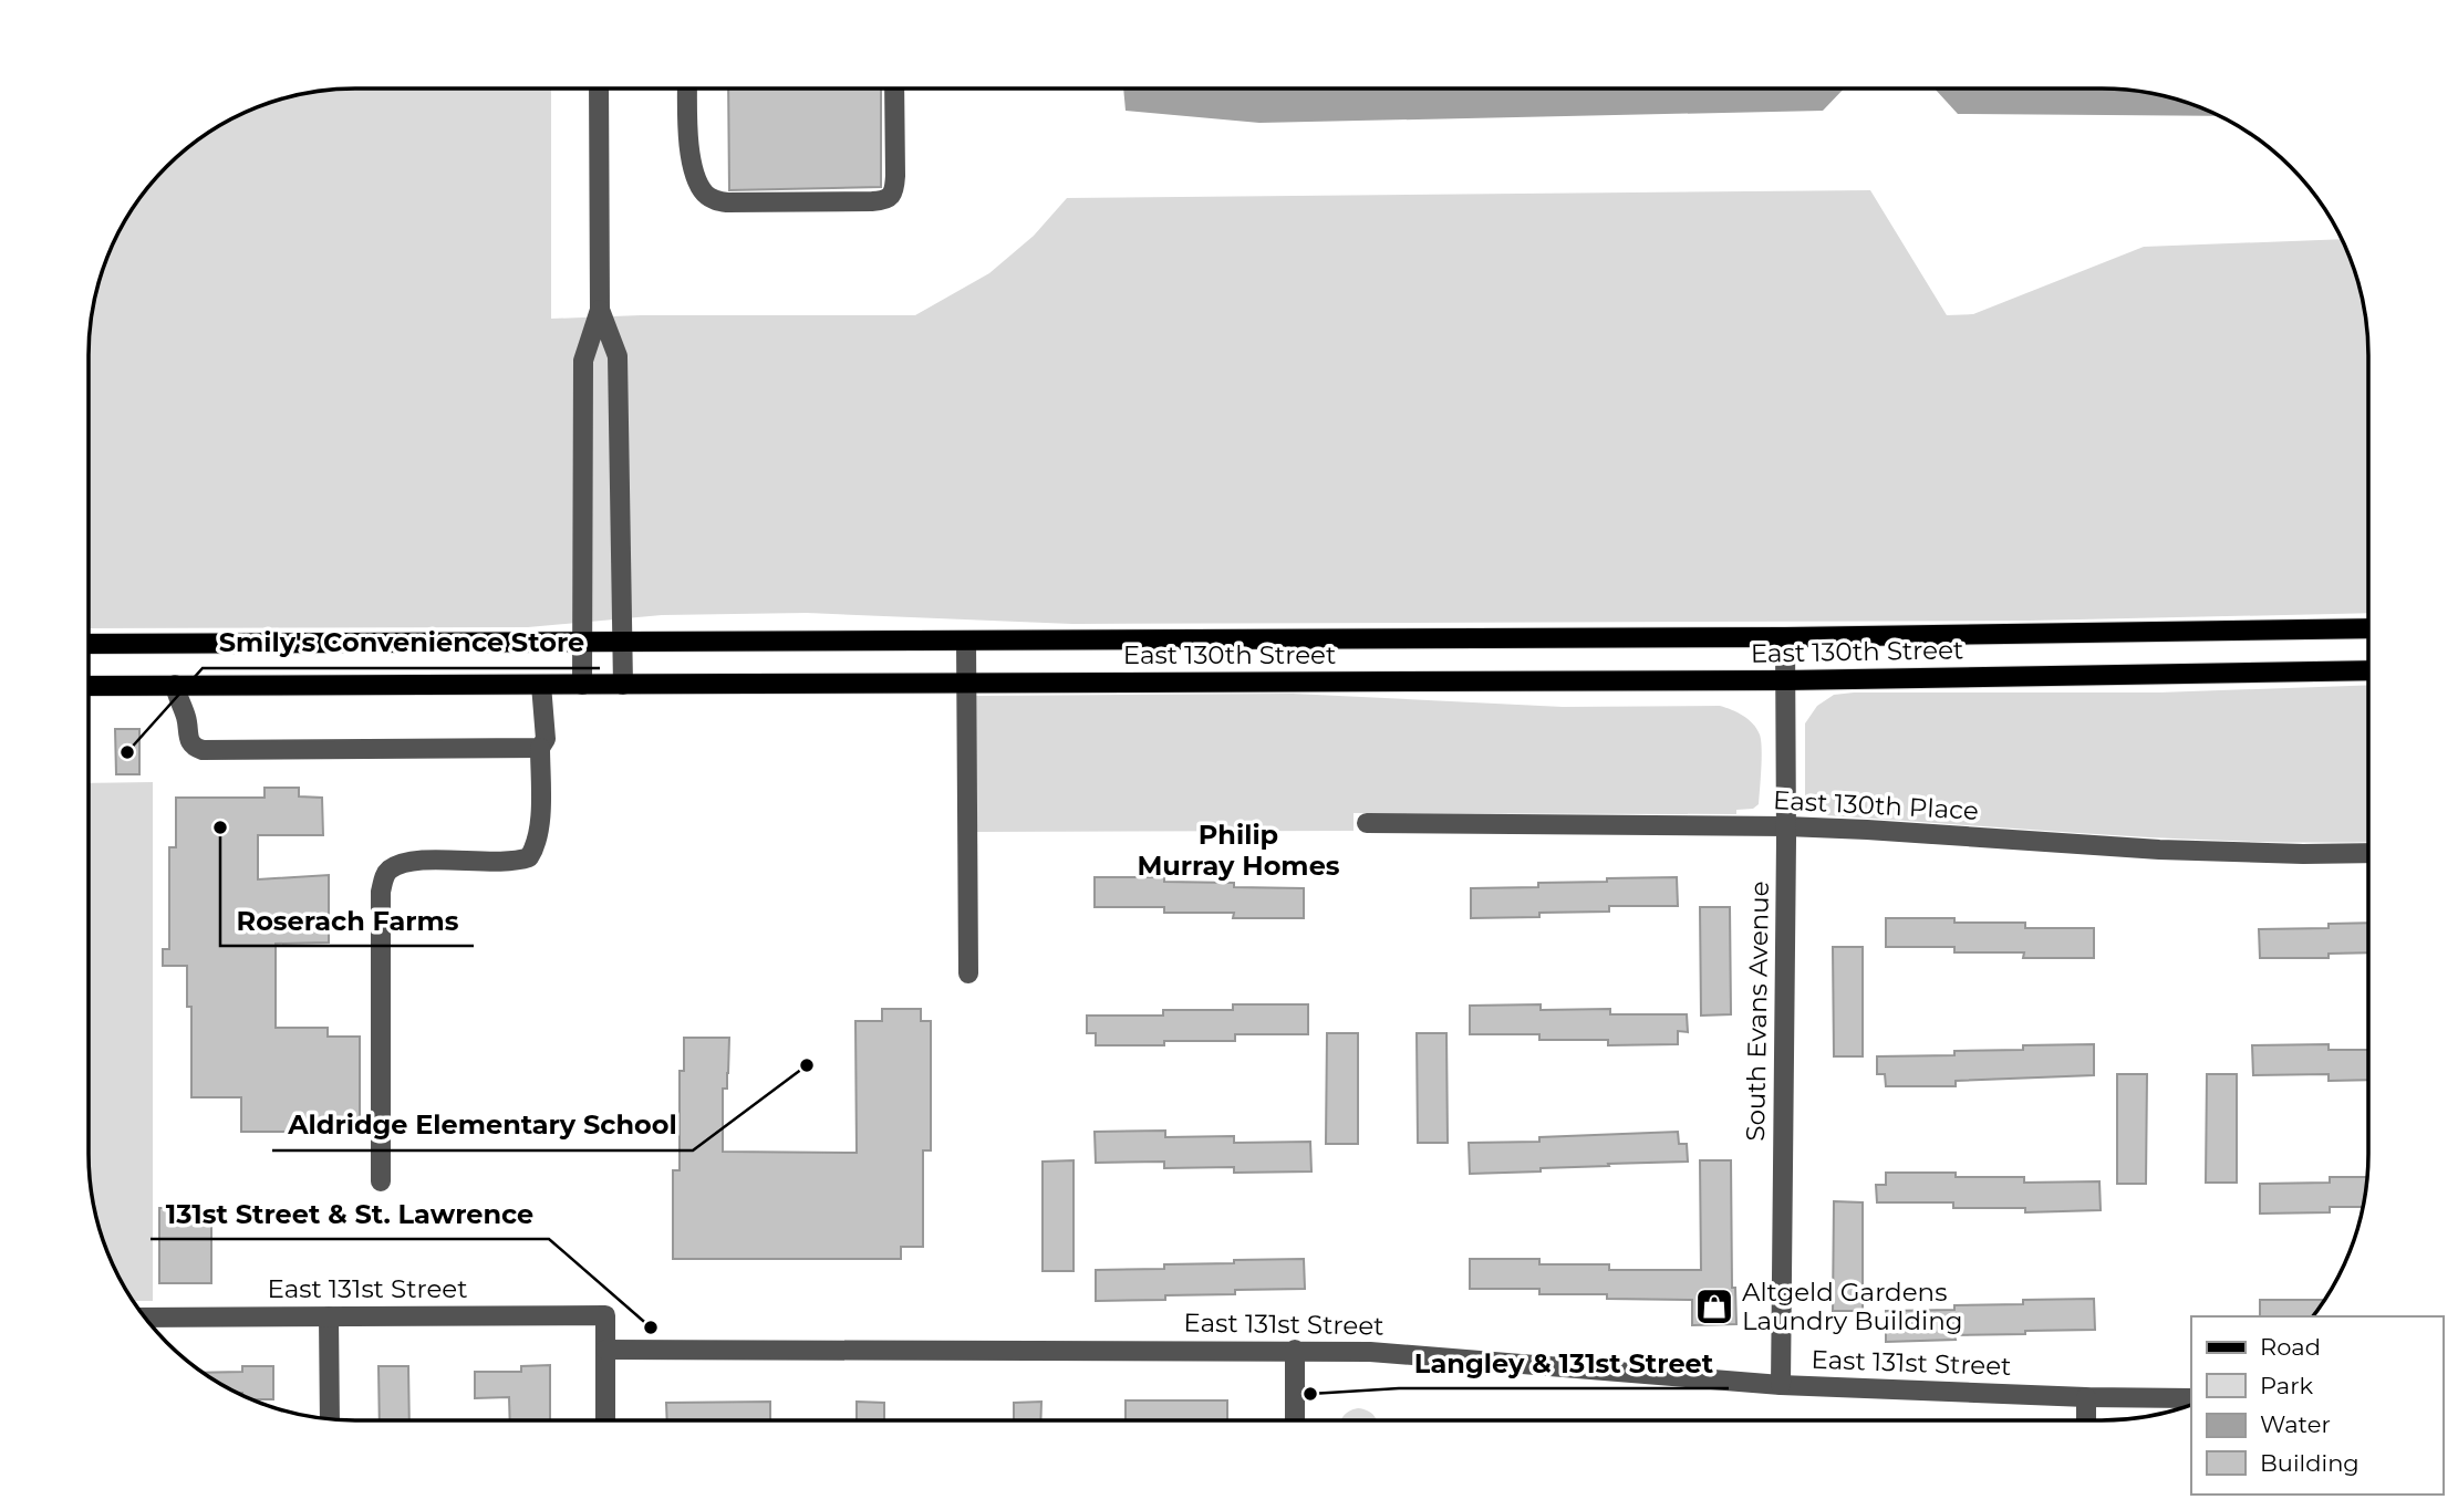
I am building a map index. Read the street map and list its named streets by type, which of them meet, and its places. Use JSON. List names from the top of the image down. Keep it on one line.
{"streets":{"main road":["East 130th Street"],"street":["East 130th Place","South Evans Avenue","East 131st Street"]},"crossings":[["East 130th Street","South Evans Avenue"],["East 130th Place","South Evans Avenue"],["South Evans Avenue","East 131st Street"]],"districts":["Philip Murray Homes"],"places":{"other":["Smily's Convenience Store","Roserach Farms","Aldridge Elementary School","131st Street & St. Lawrence","Langley & 131st Street"],"shop":["Altgeld Gardens Laundry Building"]},"legend":["Road","Park","Water","Building"]}
